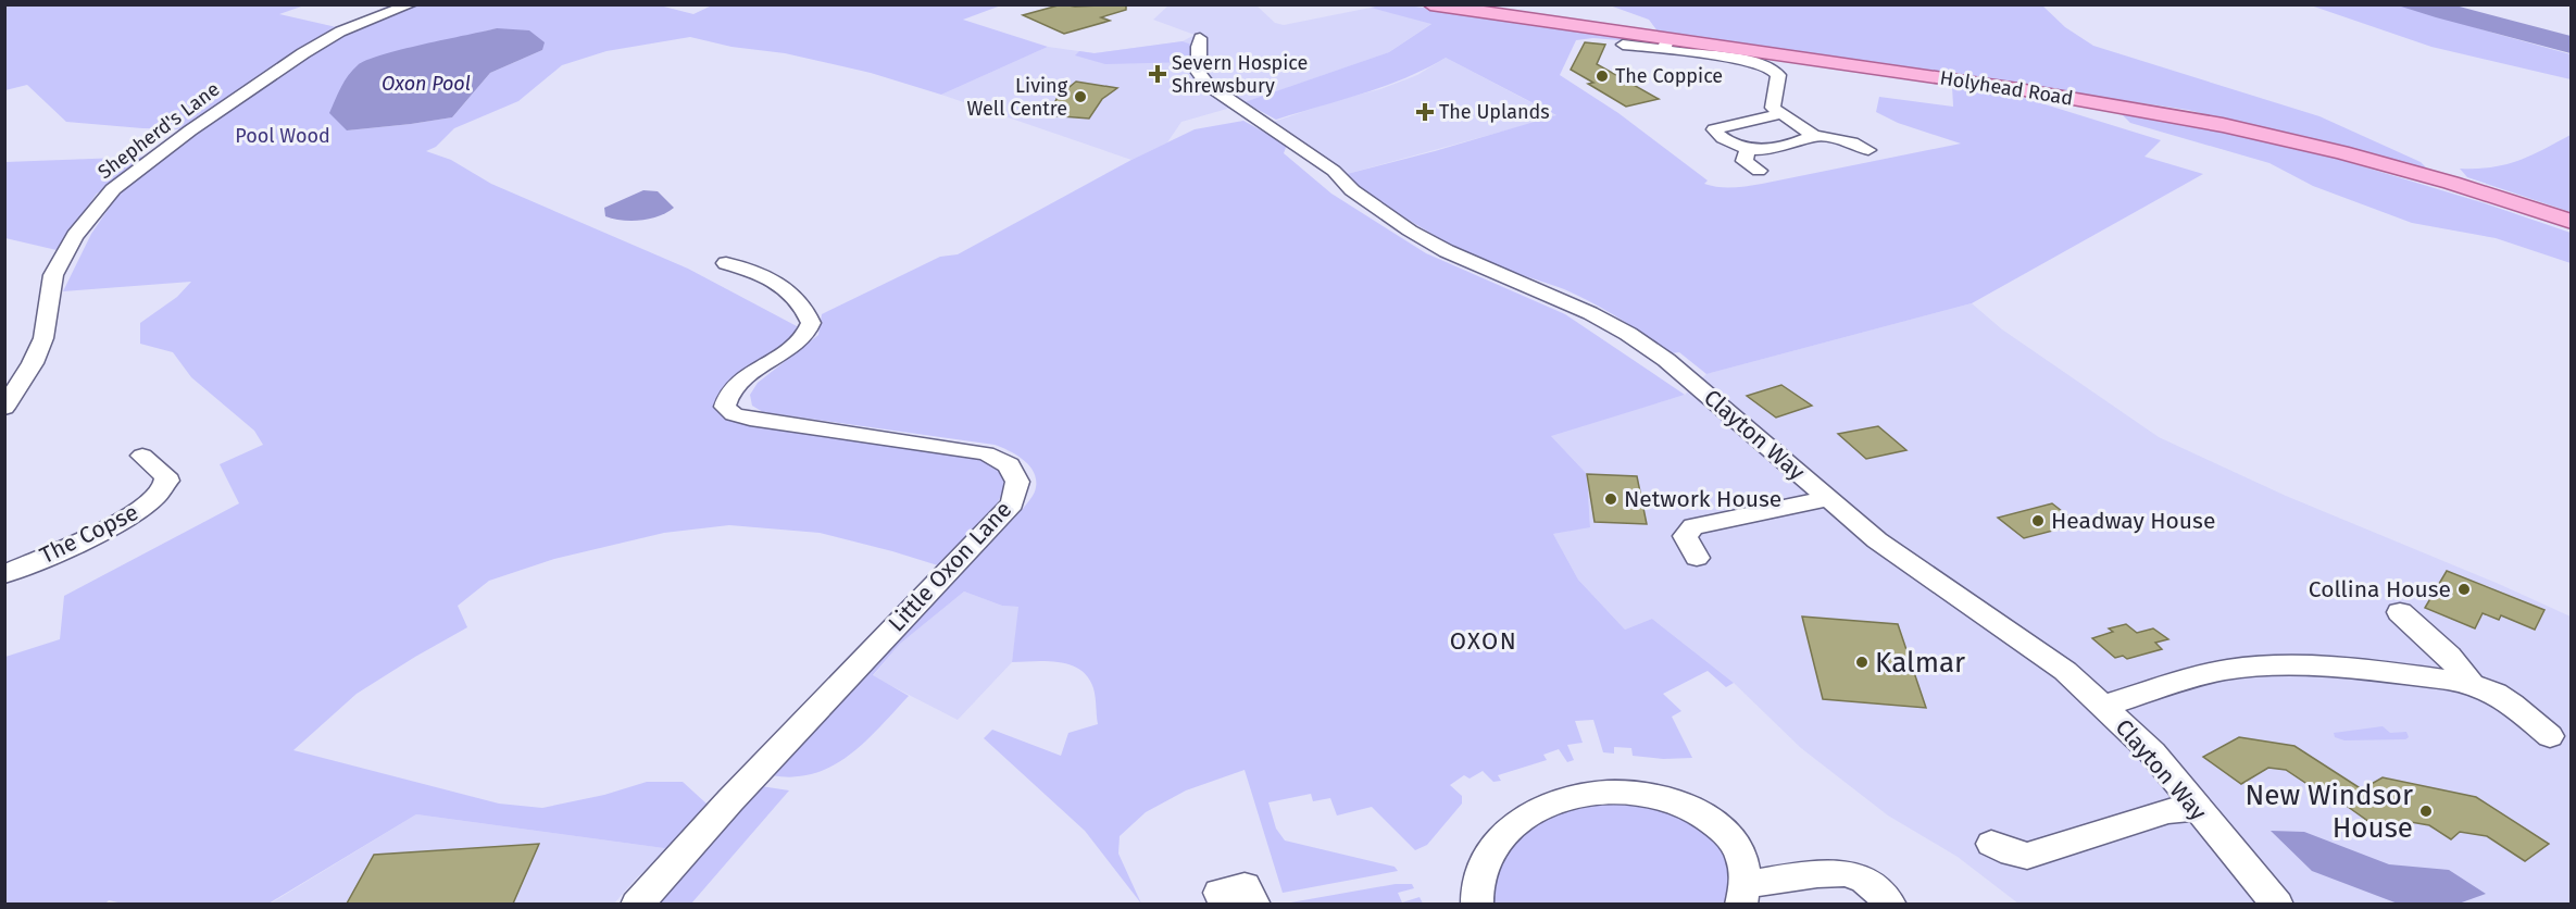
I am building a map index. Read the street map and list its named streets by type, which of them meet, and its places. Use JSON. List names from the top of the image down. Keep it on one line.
{"streets":{"main road":["Holyhead Road"],"street":["Shepherd's Lane","Clayton Way","The Copse","Little Oxon Lane"]},"districts":["OXON"],"water":["Oxon Pool"],"parks":["Pool Wood"],"places":{"health":["Severn Hospice Shrewsbury","The Uplands"],"other":["The Coppice","Living Well Centre","Network House","Headway House","Collina House","Kalmar","New Windsor House"]}}
